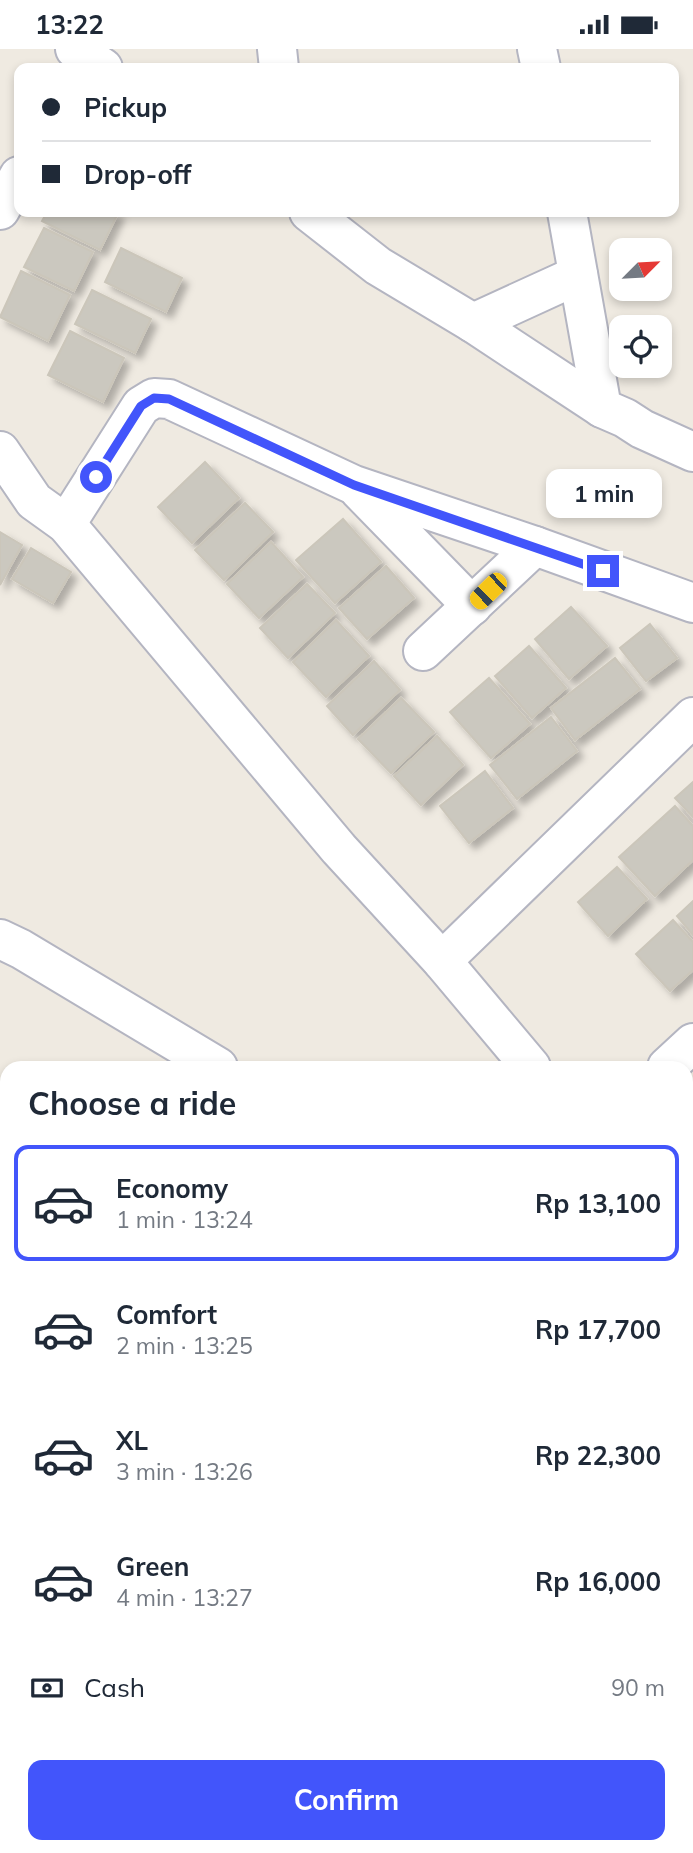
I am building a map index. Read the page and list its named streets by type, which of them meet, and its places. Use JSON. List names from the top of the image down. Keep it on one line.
{"north":"top right","page":{"status":"13:22","banner":["Pickup","Drop-off"],"bubble":"1 min","heading":"Choose a ride","list":[{"name":"Economy","note":"1 min · 13:24","value":"Rp 13,100"},{"name":"Comfort","note":"2 min · 13:25","value":"Rp 17,700"},{"name":"XL","note":"3 min · 13:26","value":"Rp 22,300"},{"name":"Green","note":"4 min · 13:27","value":"Rp 16,000"}],"pay":["Cash","90 m"],"buttons":"Confirm"}}
